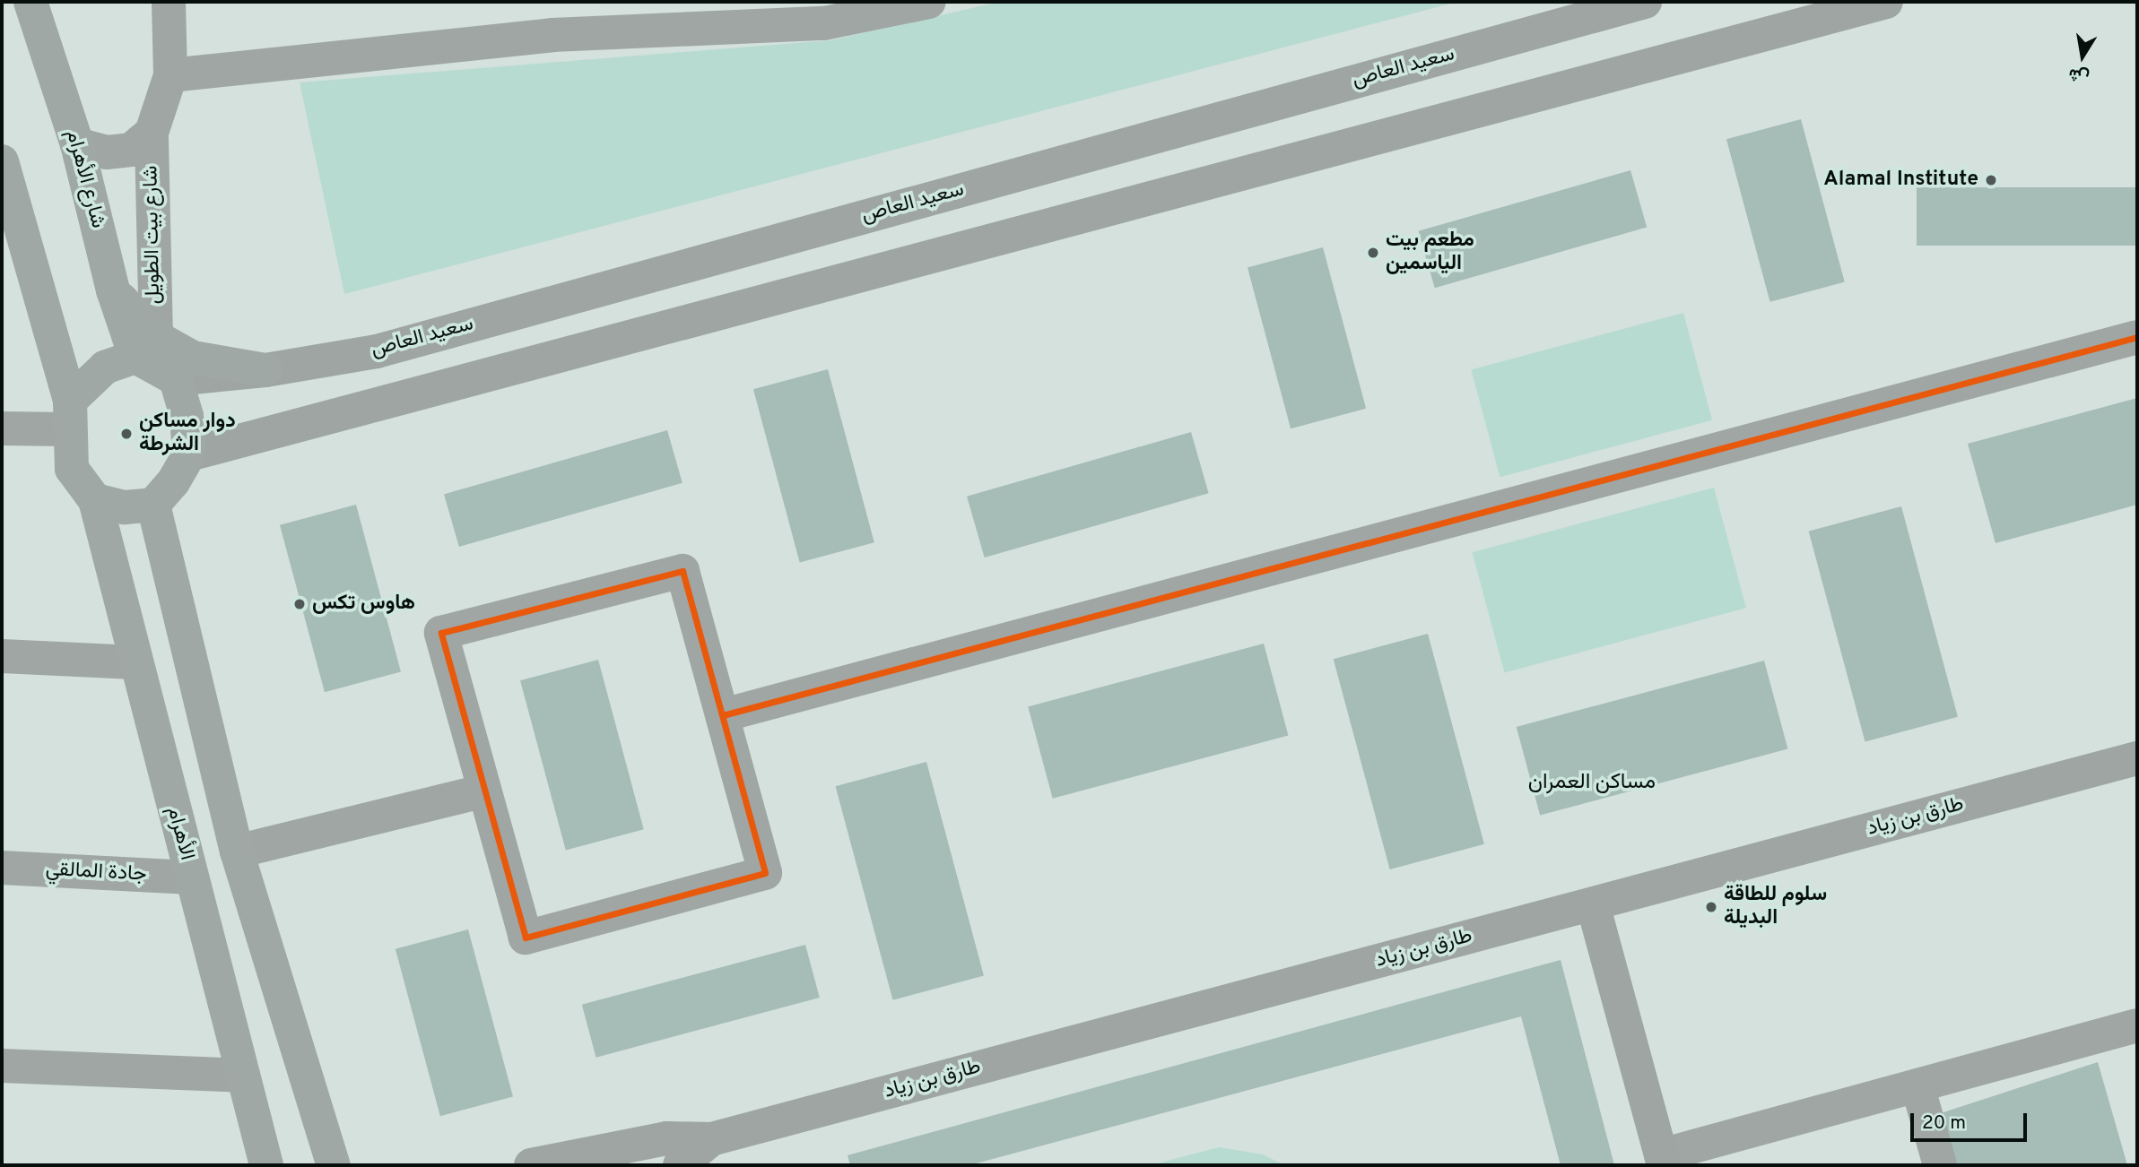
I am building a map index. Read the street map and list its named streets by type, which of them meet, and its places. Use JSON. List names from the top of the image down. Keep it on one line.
{"streets":{"main road":["سعيد العاص","شارع الأهرام","طارق بن زياد","الأهرام"],"street":["شارع بيت الطويل","جادة المالقي"]},"crossings":[["سعيد العاص","شارع الأهرام"],["سعيد العاص","شارع بيت الطويل"],["سعيد العاص","الأهرام"],["شارع الأهرام","شارع بيت الطويل"],["شارع الأهرام","الأهرام"],["شارع بيت الطويل","الأهرام"],["الأهرام","جادة المالقي"]],"districts":["مساكن العمران"],"places":["Alamal Institute","مطعم بيت الياسمين","دوار مساكن الشرطة","هاوس تكس","سلوم للطاقة البديلة"],"scale_bar":"20 m","north":"bottom"}
